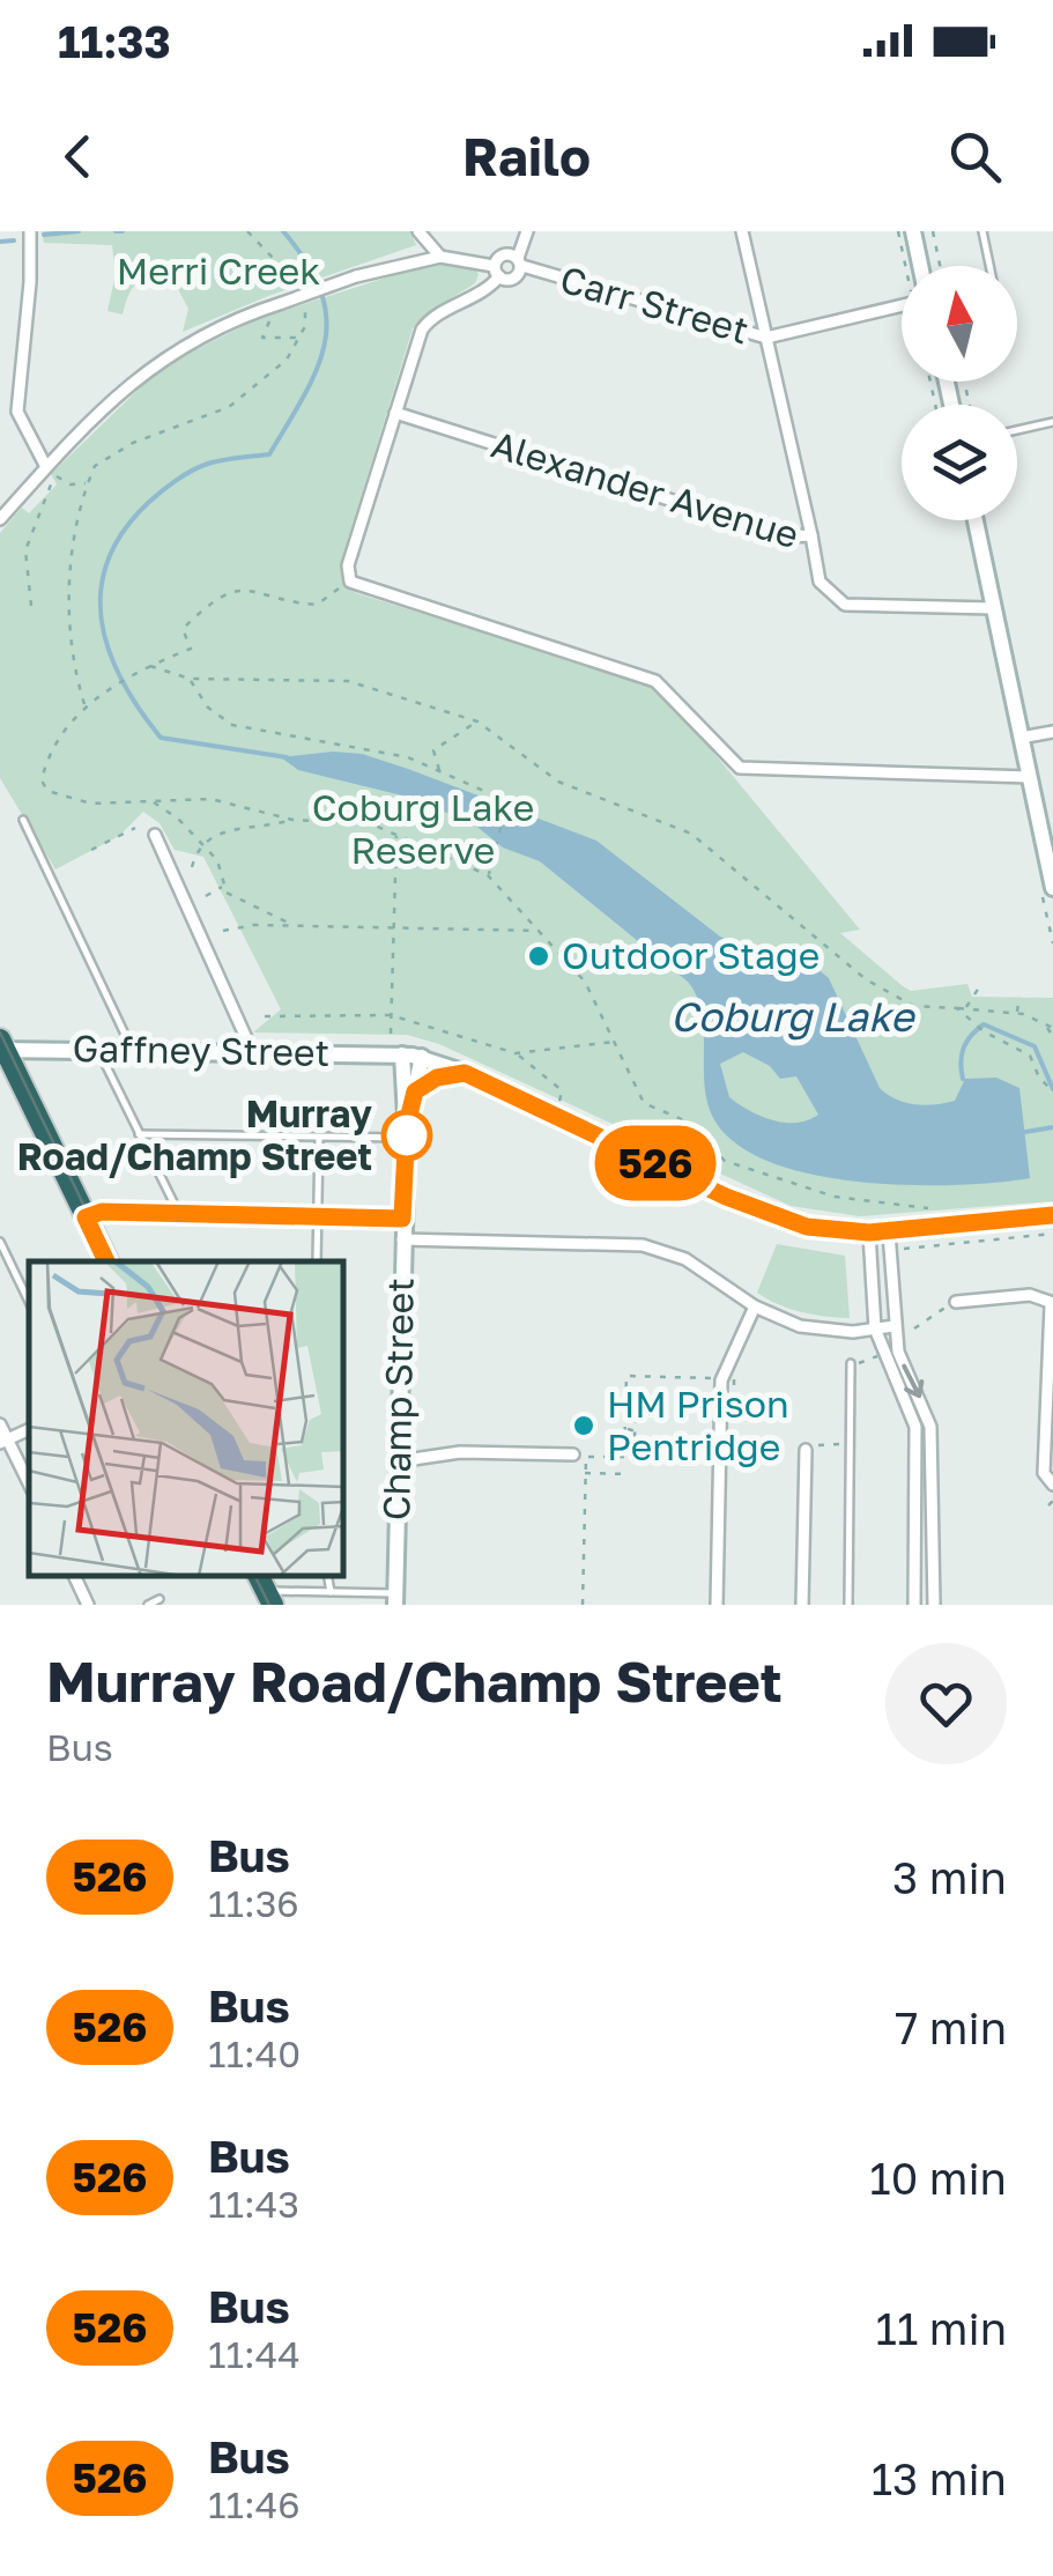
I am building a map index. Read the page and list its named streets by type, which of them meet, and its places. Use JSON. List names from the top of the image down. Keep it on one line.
{"streets":{"street":["Carr Street","Alexander Avenue","Gaffney Street","Champ Street"]},"crossings":[["Gaffney Street","Champ Street"]],"water":["Coburg Lake"],"parks":["Merri Creek","Coburg Lake Reserve"],"places":["Outdoor Stage","Murray Road/Champ Street","HM Prison Pentridge"],"lines":["bus line 526"],"north":"top","page":{"status":"11:33","header":"Railo","on_map":"526","heading":["Murray Road/Champ Street","Bus"],"list":[{"mark":"526","name":"Bus","note":"11:36","value":"3 min"},{"mark":"526","name":"Bus","note":"11:40","value":"7 min"},{"mark":"526","name":"Bus","note":"11:43","value":"10 min"},{"mark":"526","name":"Bus","note":"11:44","value":"11 min"},{"mark":"526","name":"Bus","note":"11:46","value":"13 min"}]}}
